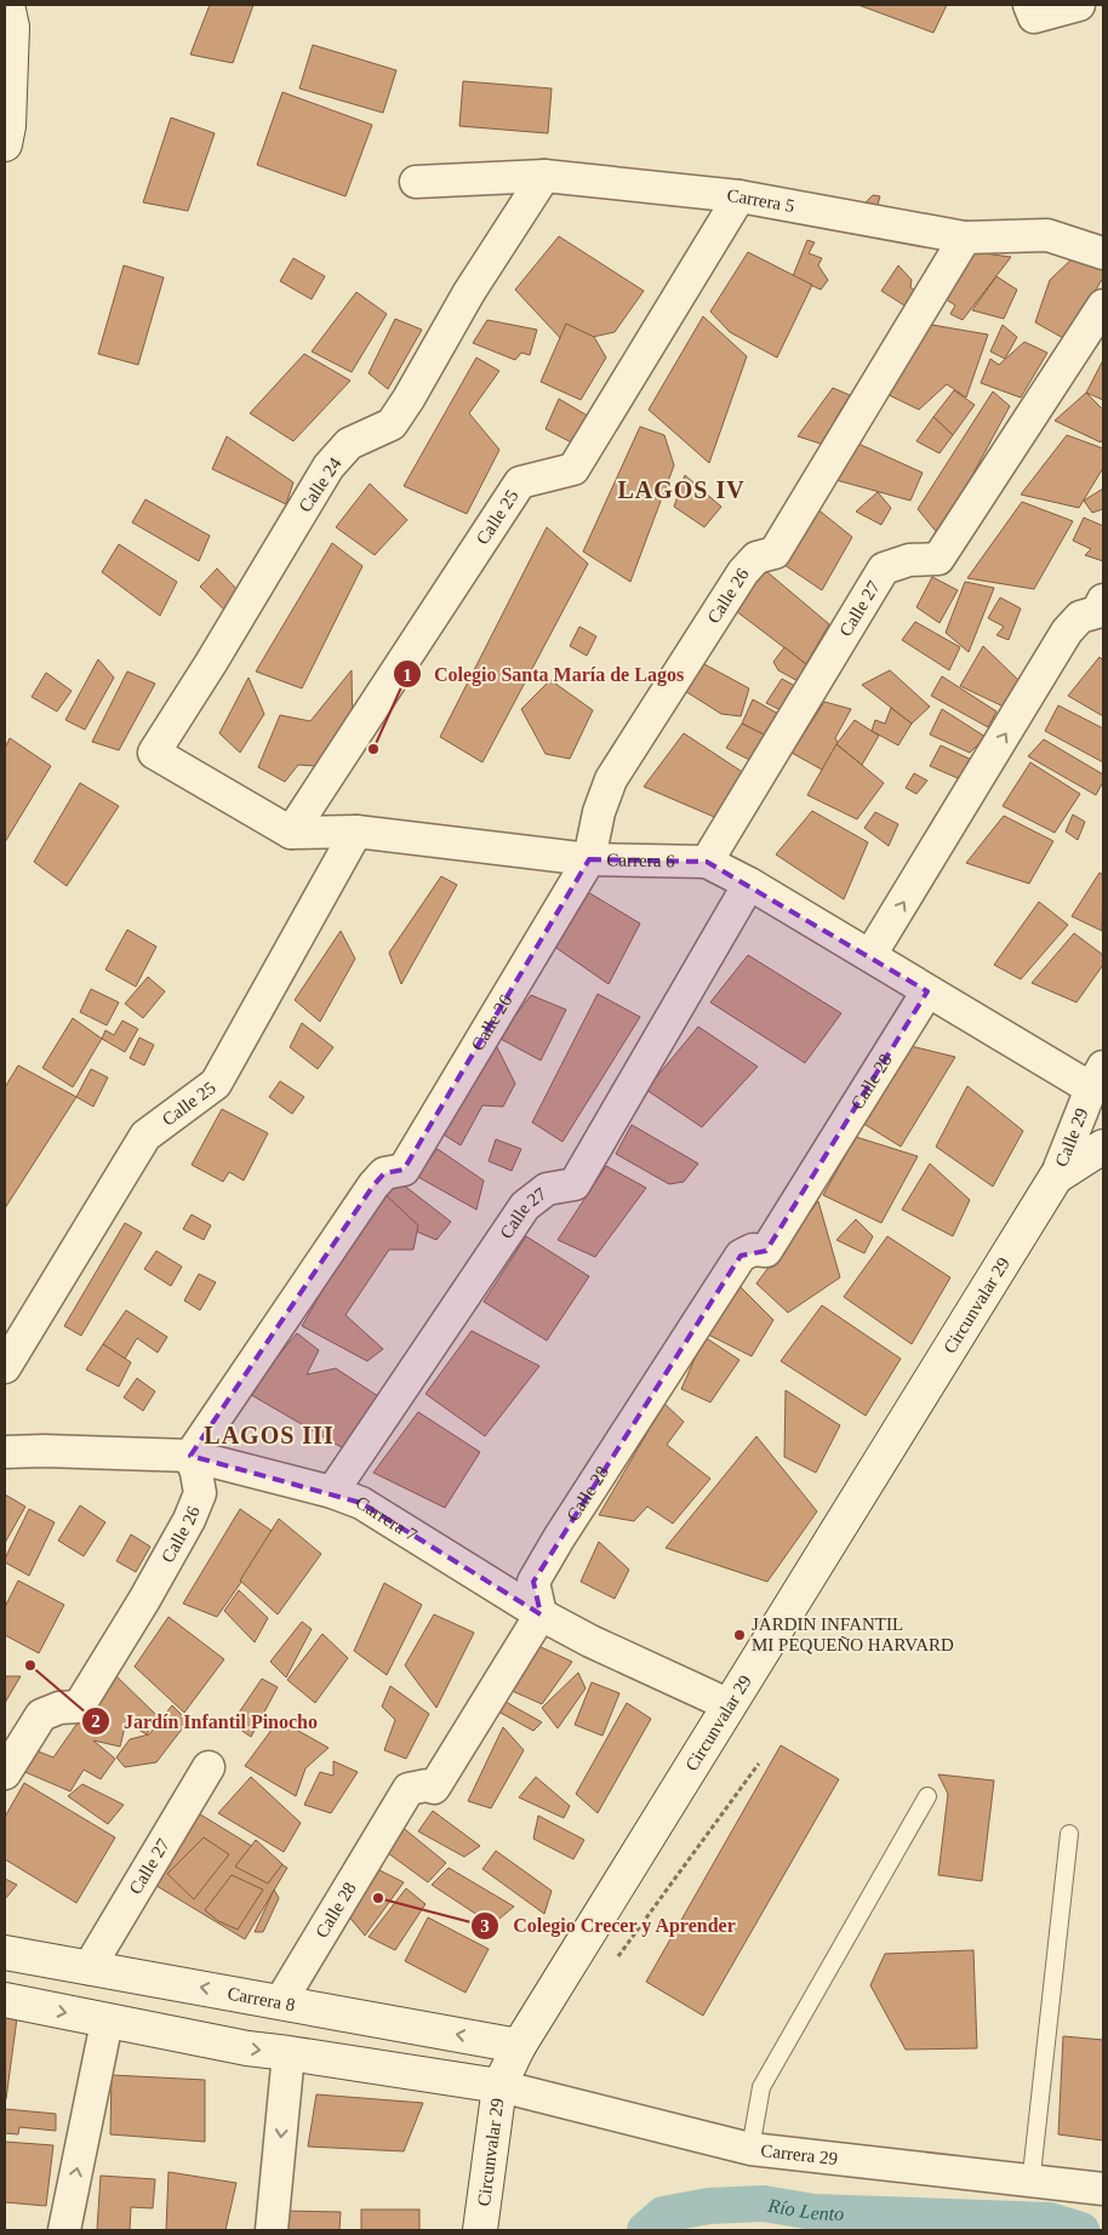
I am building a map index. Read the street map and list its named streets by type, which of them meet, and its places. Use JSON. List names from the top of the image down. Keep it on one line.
{"streets":{"street":["Carrera 5","Calle 24","Calle 25","Calle 26","Calle 27","Carrera 6","Calle 28","Calle 29","Circunvalar 29","Carrera 7","Carrera 8","Carrera 29"]},"crossings":[["Carrera 5","Calle 24"],["Carrera 5","Calle 25"],["Carrera 5","Calle 26"],["Calle 24","Calle 25"],["Calle 24","Carrera 6"],["Calle 25","Carrera 6"],["Calle 26","Carrera 6"],["Calle 26","Carrera 7"],["Calle 27","Carrera 6"],["Calle 27","Carrera 7"],["Calle 27","Carrera 8"],["Carrera 6","Calle 28"],["Carrera 6","Calle 29"],["Calle 28","Carrera 7"],["Calle 28","Carrera 8"],["Calle 29","Circunvalar 29"],["Circunvalar 29","Carrera 7"],["Circunvalar 29","Carrera 8"],["Circunvalar 29","Carrera 29"]],"districts":["LAGOS IV","LAGOS III"],"water":["Río Lento"],"places":["Colegio Santa María de Lagos","JARDIN INFANTIL MI PEQUEÑO HARVARD","Jardín Infantil Pinocho","Colegio Crecer y Aprender"]}
